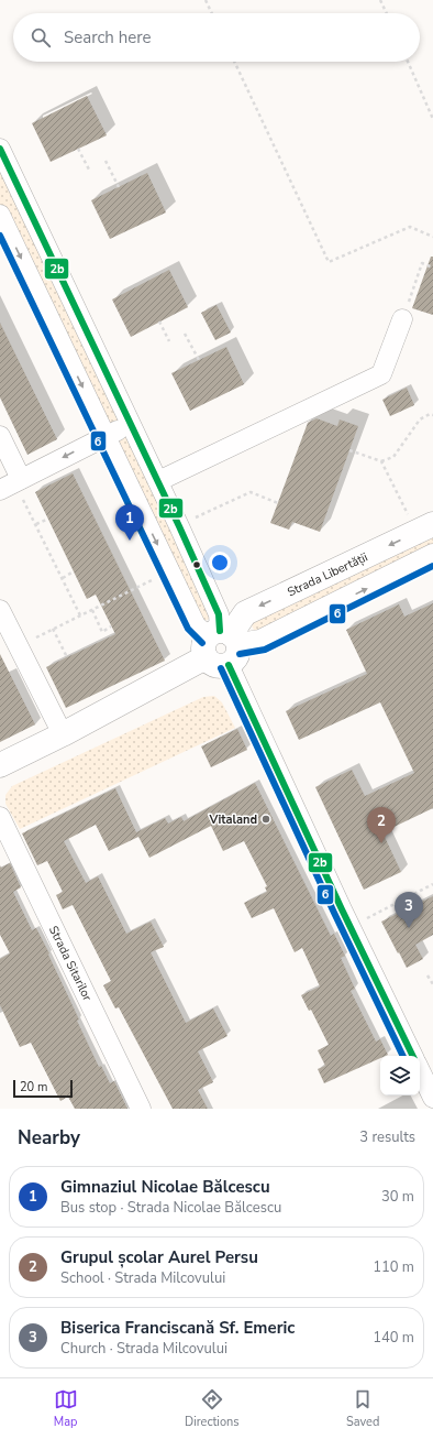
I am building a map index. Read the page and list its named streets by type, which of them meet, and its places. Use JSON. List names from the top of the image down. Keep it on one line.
{"streets":{"main road":["Strada Libertății"],"street":["Strada Sitarilor"]},"places":["Vitaland"],"lines":["transit line 2b","transit line 6"],"scale_bar":"20 m","page":{"search":"Search here","pins":["1","2","3"],"scale":"20 m","heading":["Nearby","3 results"],"list":[{"mark":"1","name":"Gimnaziul Nicolae Bălcescu","note":"Bus stop · Strada Nicolae Bălcescu","value":"30 m"},{"mark":"2","name":"Grupul școlar Aurel Persu","note":"School · Strada Milcovului","value":"110 m"},{"mark":"3","name":"Biserica Franciscană Sf. Emeric","note":"Church · Strada Milcovului","value":"140 m"}],"nav":["Map","Directions","Saved"]}}
